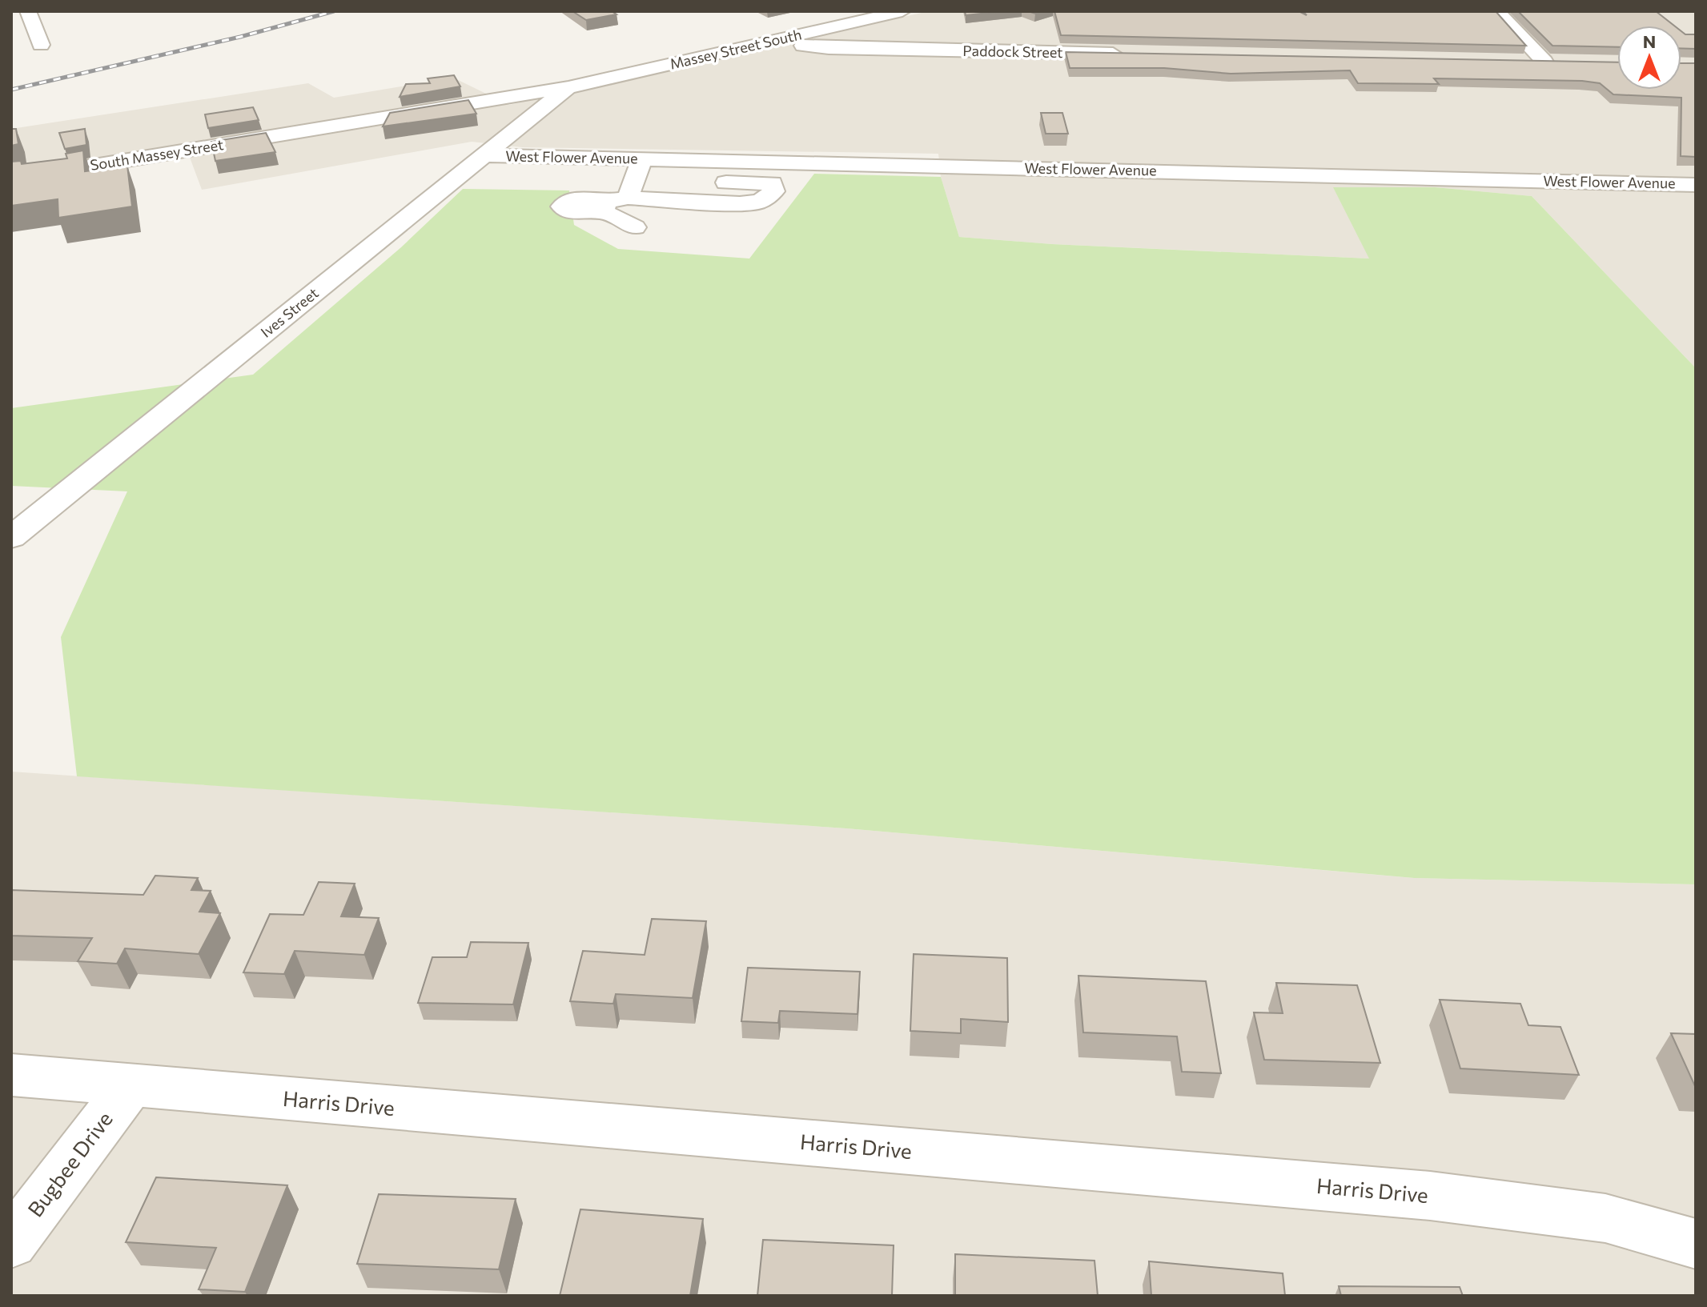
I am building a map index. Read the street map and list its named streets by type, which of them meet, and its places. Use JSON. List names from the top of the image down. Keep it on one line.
{"streets":{"street":["Massey Street South","Paddock Street","South Massey Street","West Flower Avenue","Ives Street","Harris Drive","Bugbee Drive"]},"crossings":[["Massey Street South","Paddock Street"],["Massey Street South","South Massey Street"],["Massey Street South","Ives Street"],["South Massey Street","Ives Street"],["Harris Drive","Bugbee Drive"]],"north":"top"}
